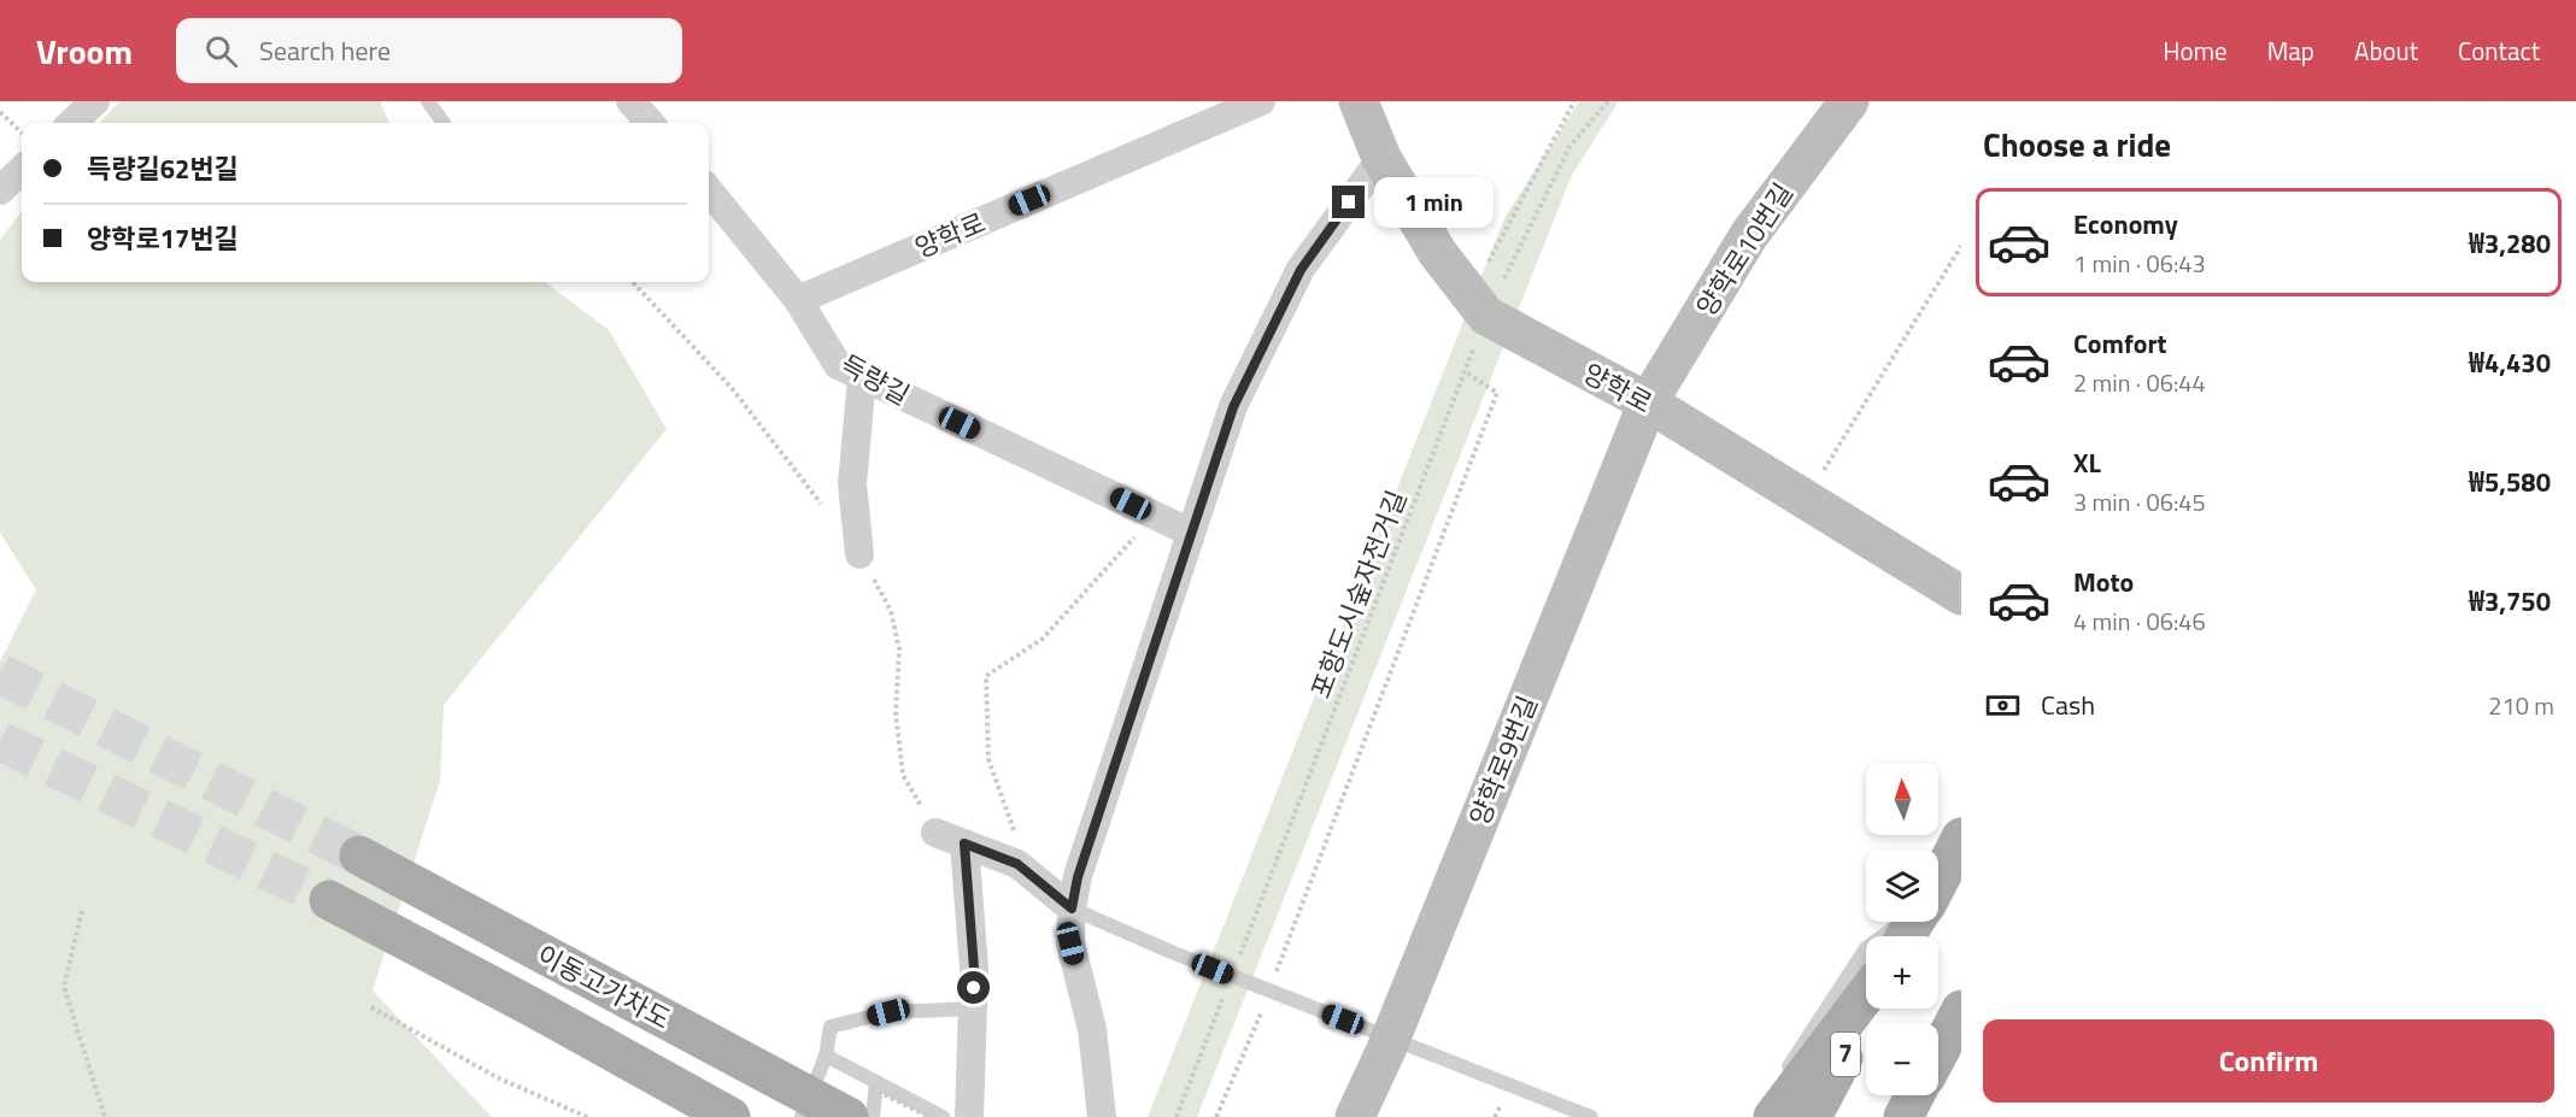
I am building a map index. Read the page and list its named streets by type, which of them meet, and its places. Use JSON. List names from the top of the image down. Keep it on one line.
{"streets":{"main road":["양학로","양학로10번길","양학로9번길","이동고가차도","7"],"street":["득량길"],"path":["포항도시숲자전거길"]},"crossings":[["양학로","양학로10번길"],["양학로","득량길"],["양학로","포항도시숲자전거길"],["양학로","양학로9번길"],["양학로10번길","양학로9번길"]],"north":"top","page":{"header":"Vroom","search":"Search here","nav":["Home","Map","About","Contact"],"heading":"Choose a ride","banner":["득량길62번길","양학로17번길"],"bubble":"1 min","list":[{"name":"Economy","note":"1 min · 06:43","value":"₩3,280"},{"name":"Comfort","note":"2 min · 06:44","value":"₩4,430"},{"name":"XL","note":"3 min · 06:45","value":"₩5,580"},{"name":"Moto","note":"4 min · 06:46","value":"₩3,750"}],"pay":["Cash","210 m"],"map_buttons":["+","−"],"buttons":"Confirm"}}
